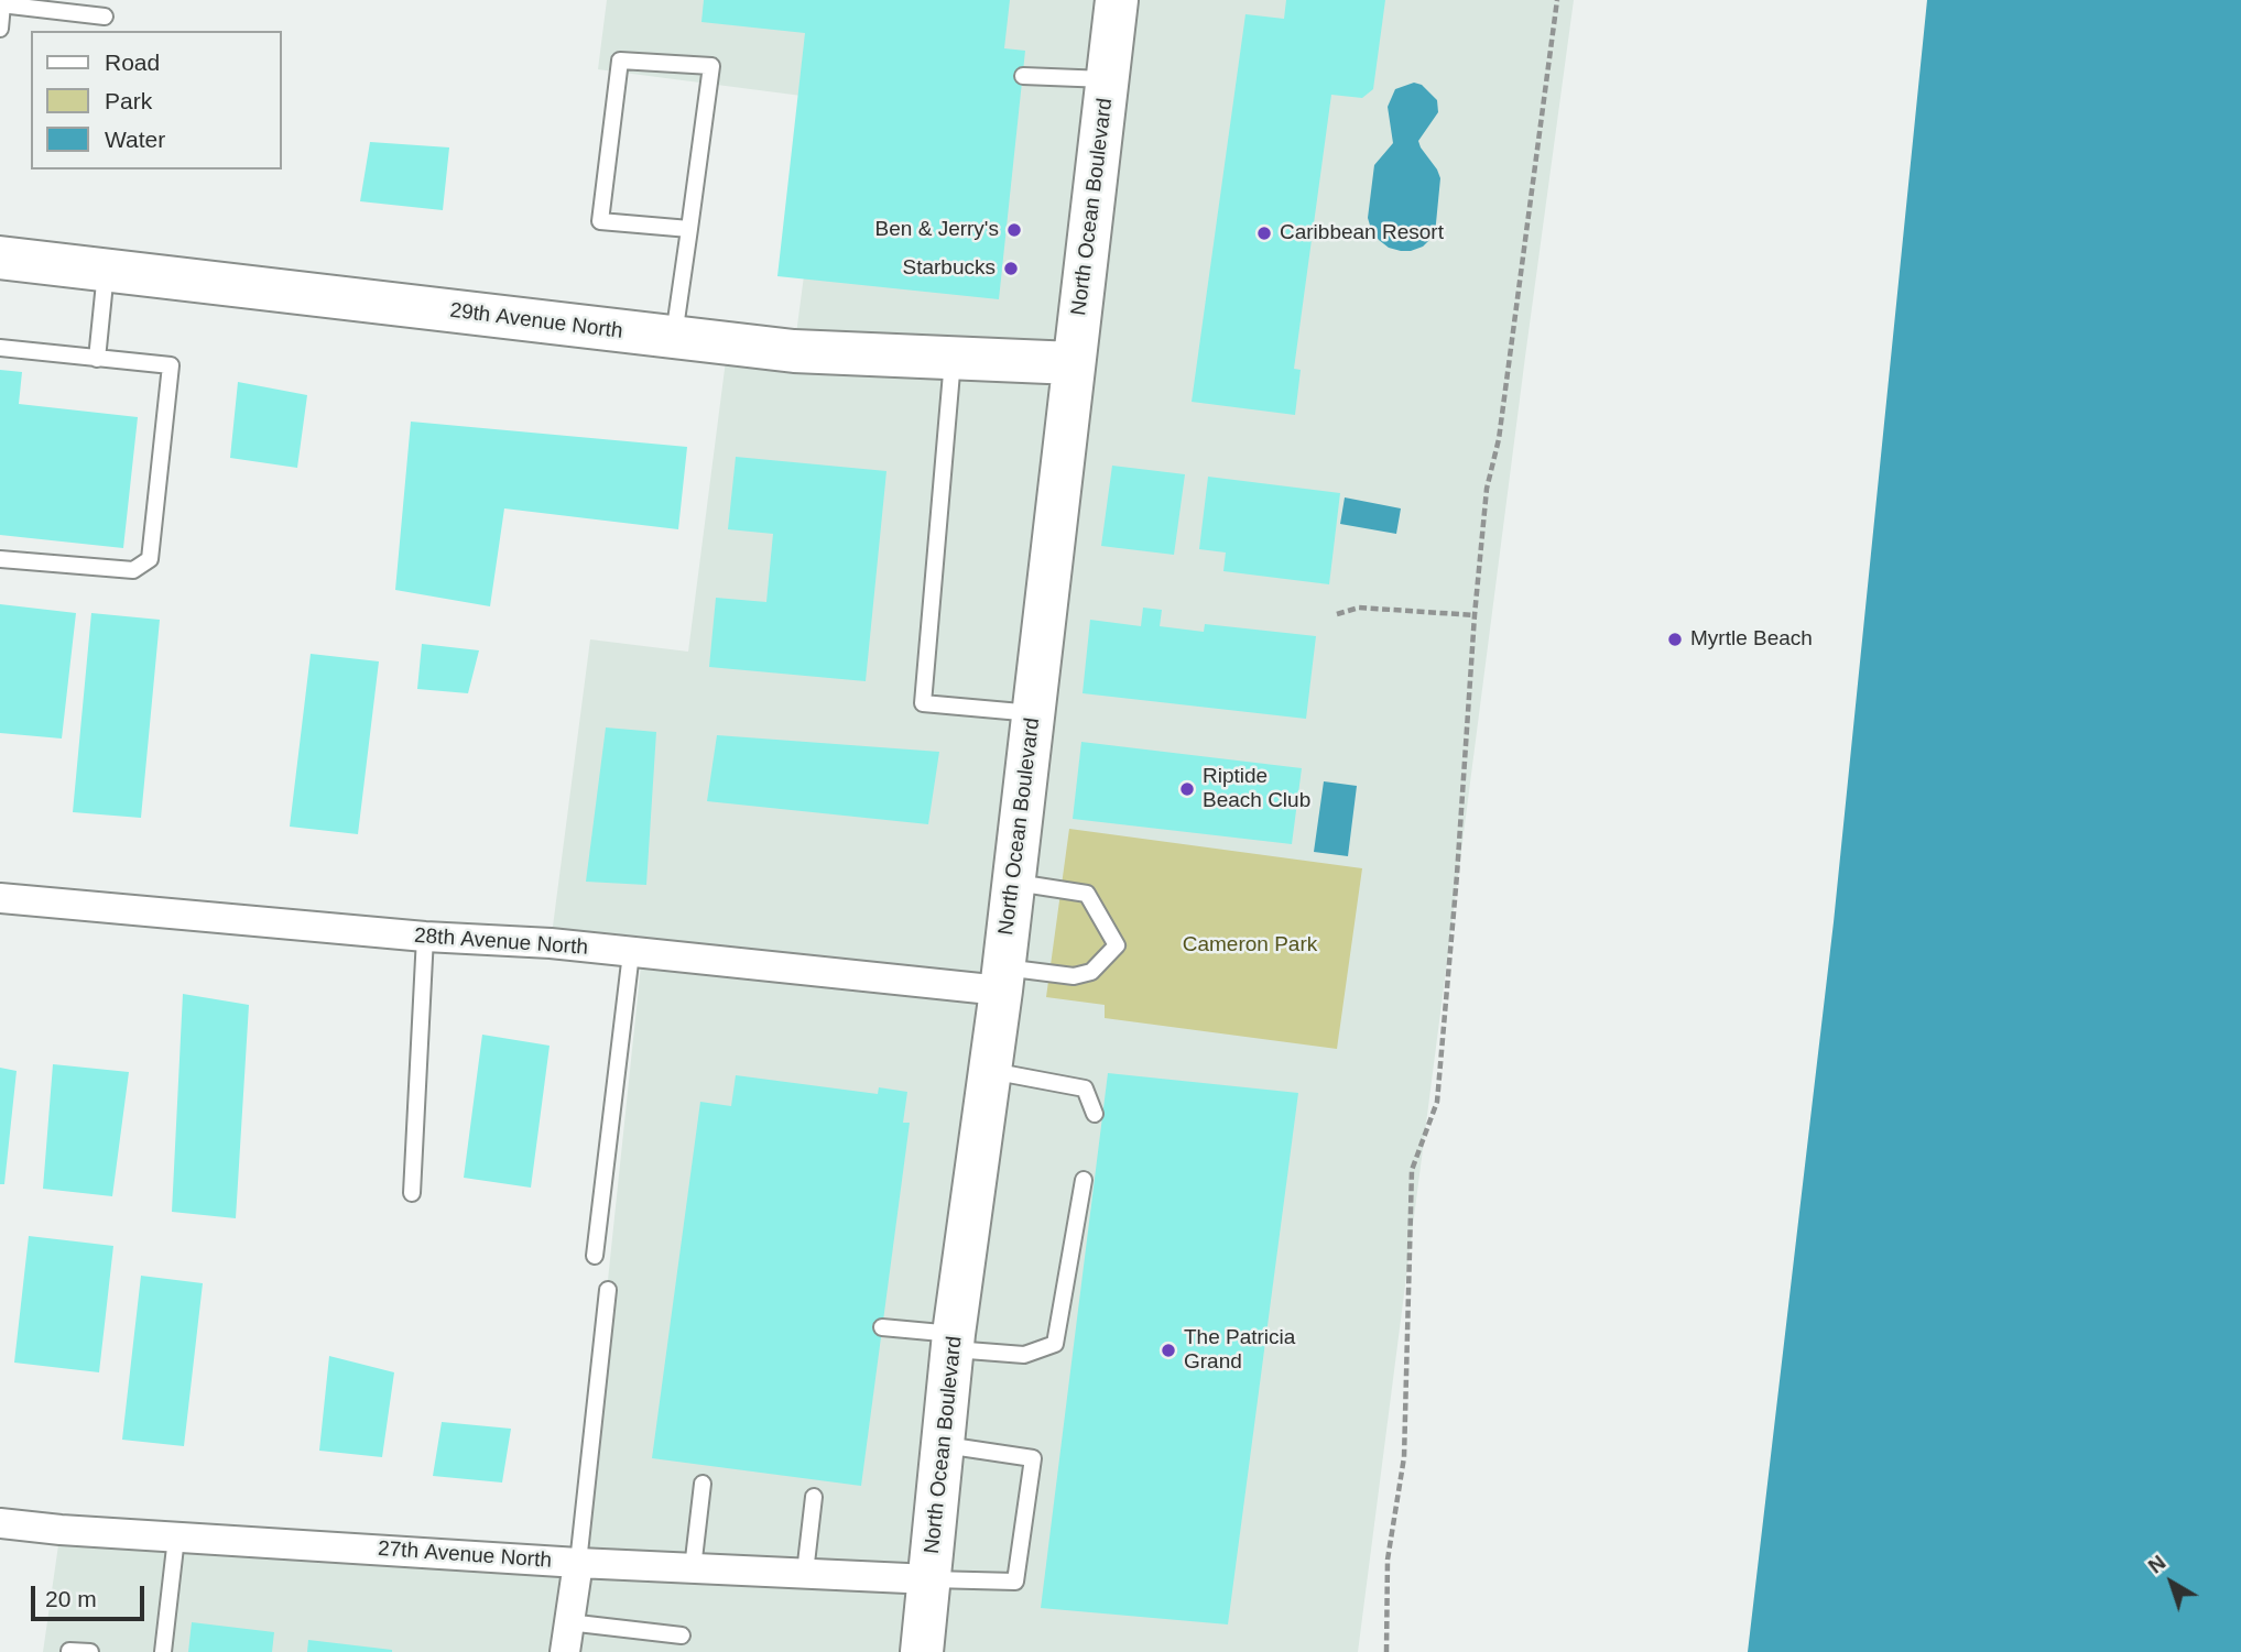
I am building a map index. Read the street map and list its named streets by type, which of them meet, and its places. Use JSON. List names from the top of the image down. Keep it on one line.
{"streets":{"main road":["North Ocean Boulevard","29th Avenue North"],"street":["28th Avenue North","27th Avenue North"]},"crossings":[["North Ocean Boulevard","29th Avenue North"],["North Ocean Boulevard","28th Avenue North"],["North Ocean Boulevard","27th Avenue North"]],"parks":["Cameron Park"],"places":["Ben & Jerry's","Caribbean Resort","Starbucks","Myrtle Beach","Riptide Beach Club","The Patricia Grand"],"legend":["Road","Park","Water"],"scale_bar":"20 m","north":"top left"}
